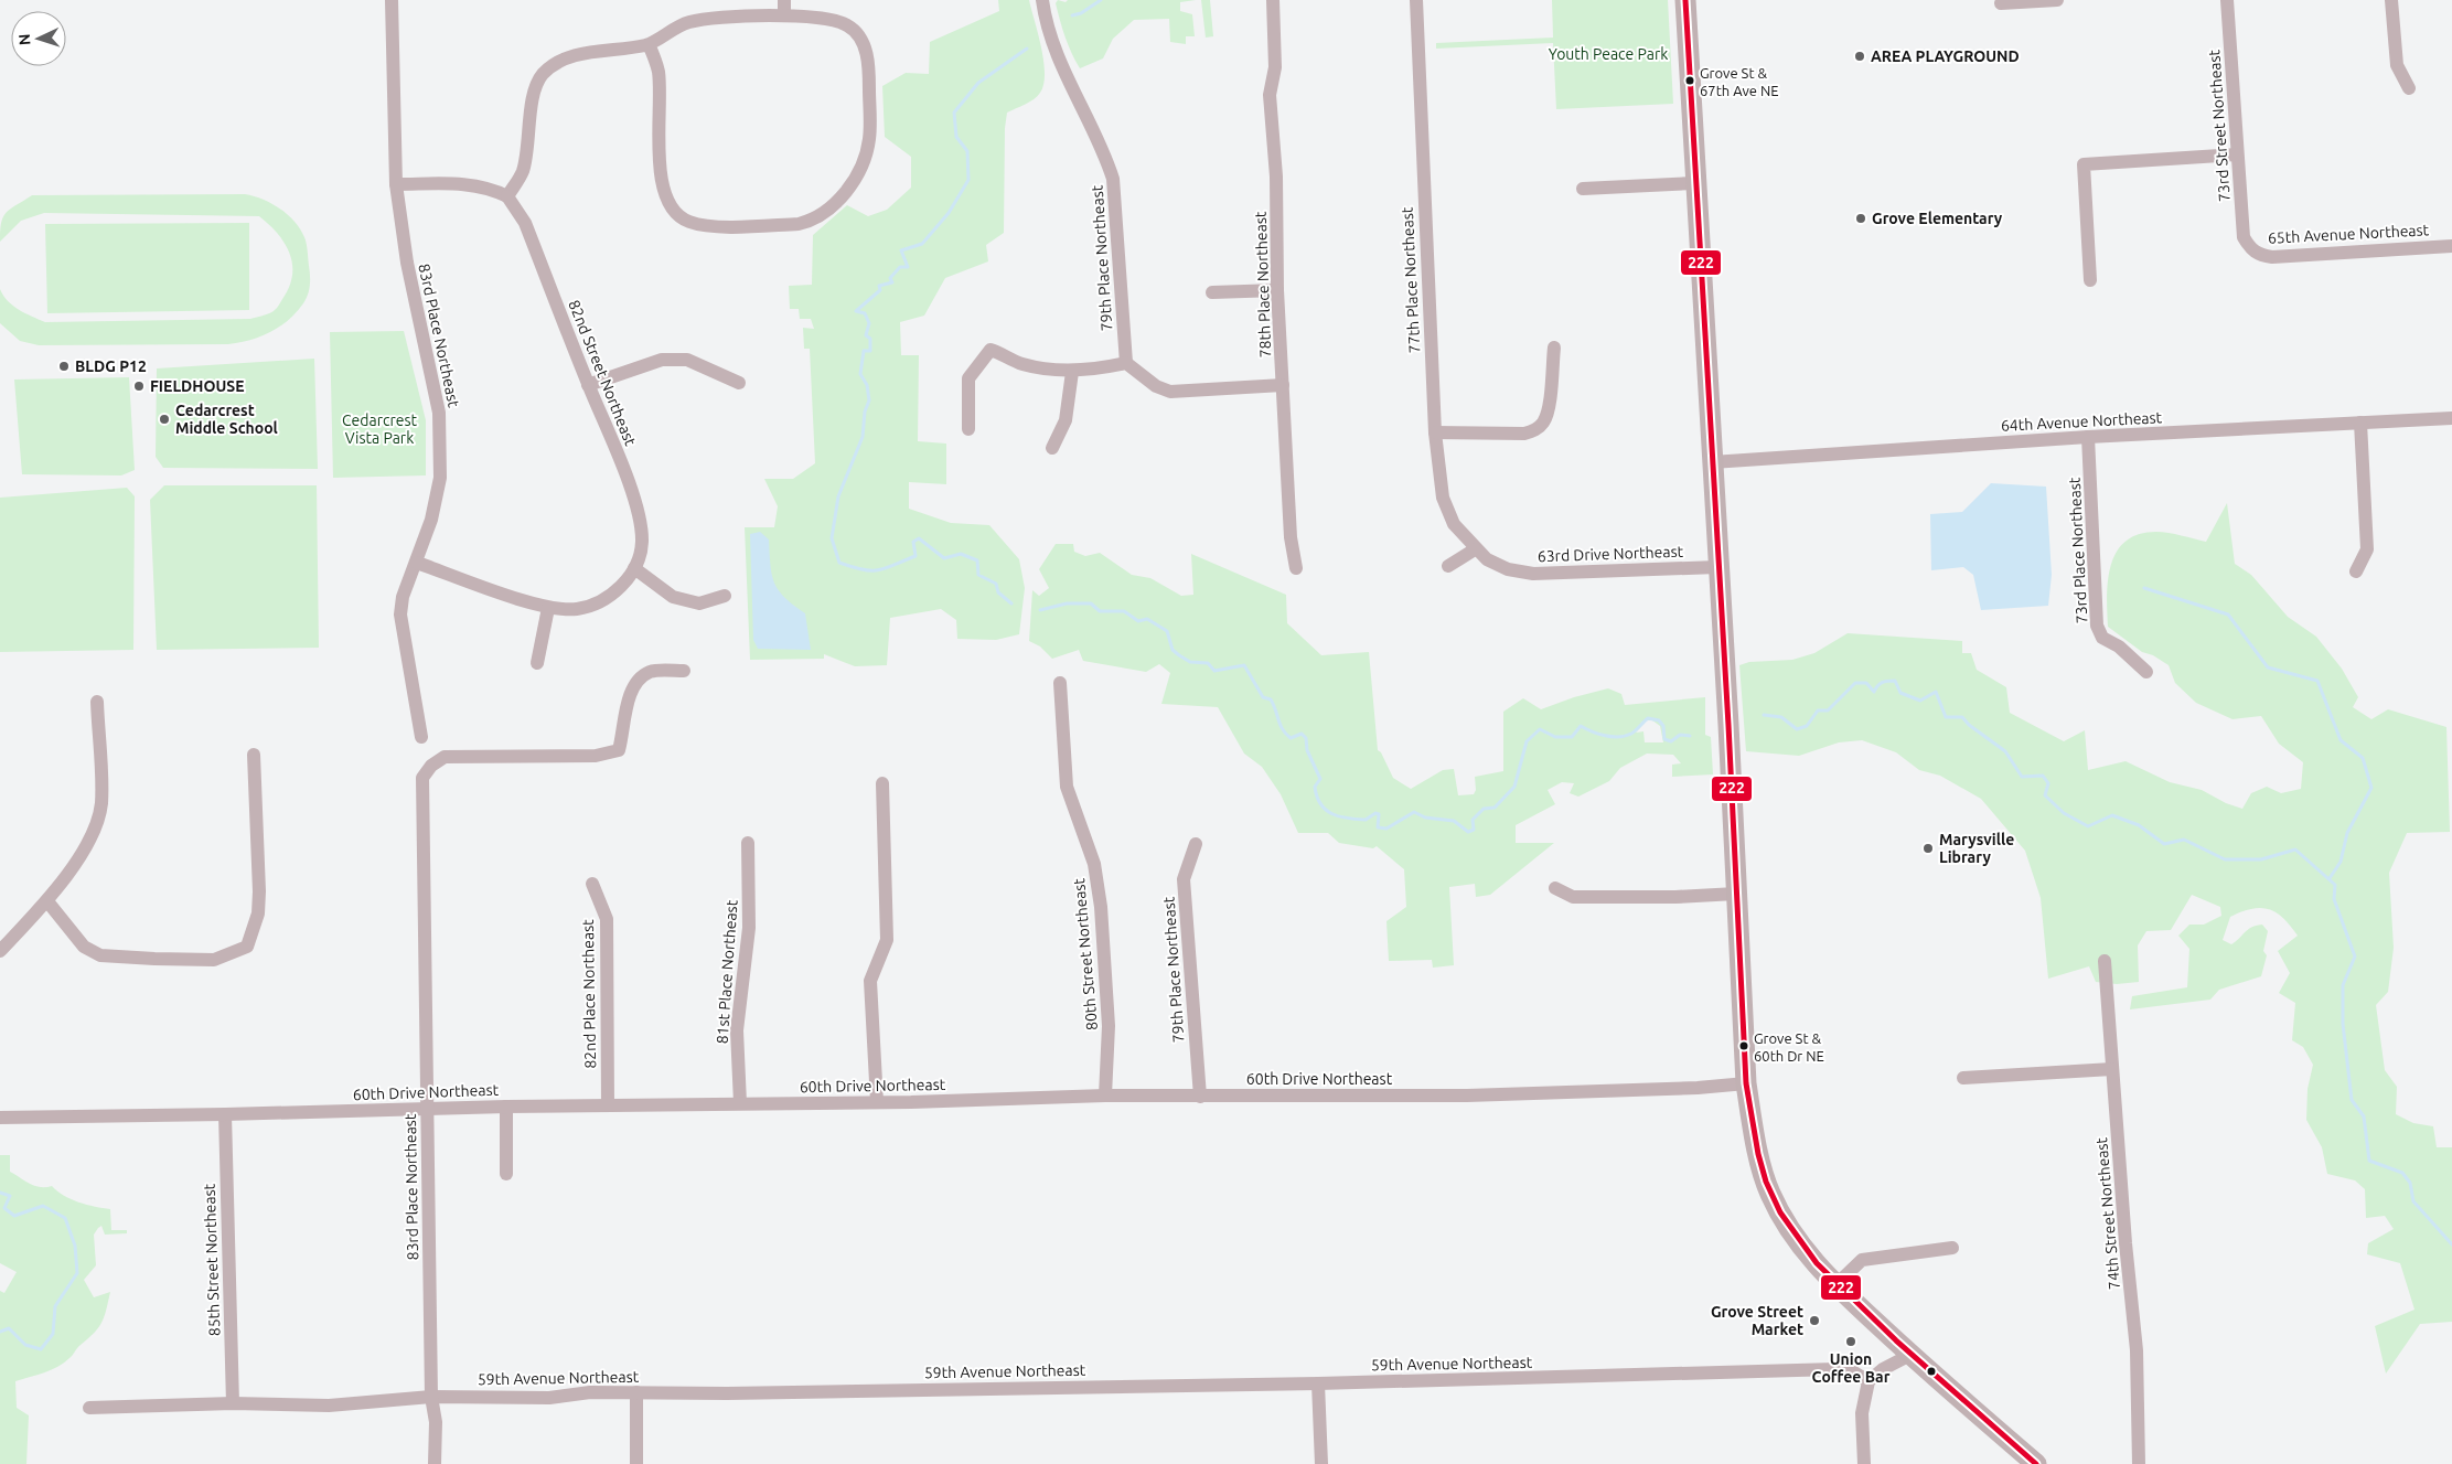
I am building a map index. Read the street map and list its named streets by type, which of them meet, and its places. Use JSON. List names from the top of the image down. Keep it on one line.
{"streets":{"street":["73rd Street Northeast","65th Avenue Northeast","79th Place Northeast","77th Place Northeast","78th Place Northeast","83rd Place Northeast","82nd Street Northeast","64th Avenue Northeast","73rd Place Northeast","63rd Drive Northeast","80th Street Northeast","81st Place Northeast","82nd Place Northeast","60th Drive Northeast","74th Street Northeast","85th Street Northeast","59th Avenue Northeast"]},"crossings":[["73rd Street Northeast","65th Avenue Northeast"],["79th Place Northeast","60th Drive Northeast"],["77th Place Northeast","63rd Drive Northeast"],["83rd Place Northeast","60th Drive Northeast"],["83rd Place Northeast","59th Avenue Northeast"],["64th Avenue Northeast","73rd Place Northeast"],["80th Street Northeast","60th Drive Northeast"],["81st Place Northeast","60th Drive Northeast"],["82nd Place Northeast","60th Drive Northeast"],["60th Drive Northeast","85th Street Northeast"],["85th Street Northeast","59th Avenue Northeast"]],"parks":["Youth Peace Park","Cedarcrest Vista Park"],"places":["AREA PLAYGROUND","Grove St & 67th Ave NE","Grove Elementary","BLDG P12","FIELDHOUSE","Cedarcrest Middle School","Marysville Library","Grove St & 60th Dr NE","Grove Street Market","Union Coffee Bar"],"lines":["transit line 222"],"north":"left"}
